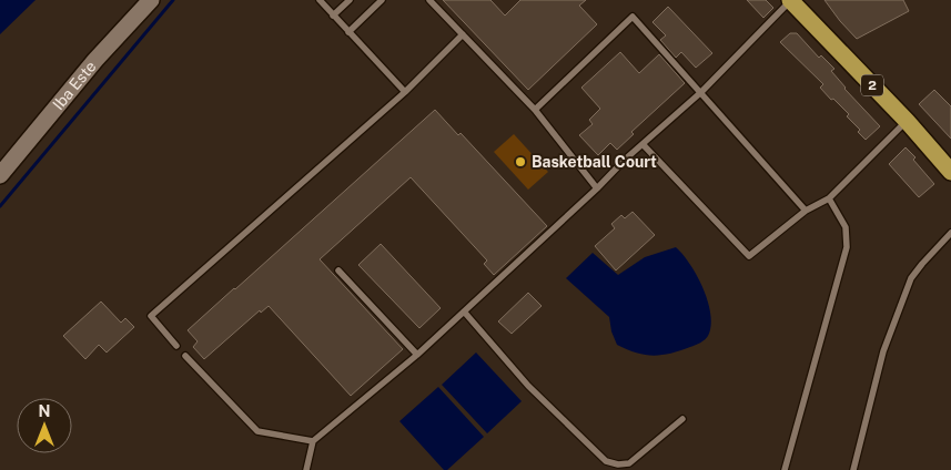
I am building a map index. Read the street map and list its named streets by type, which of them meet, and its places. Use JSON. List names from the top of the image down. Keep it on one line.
{"streets":{"highway":["2"],"street":["Iba Este"]},"places":["Basketball Court"],"north":"top"}
